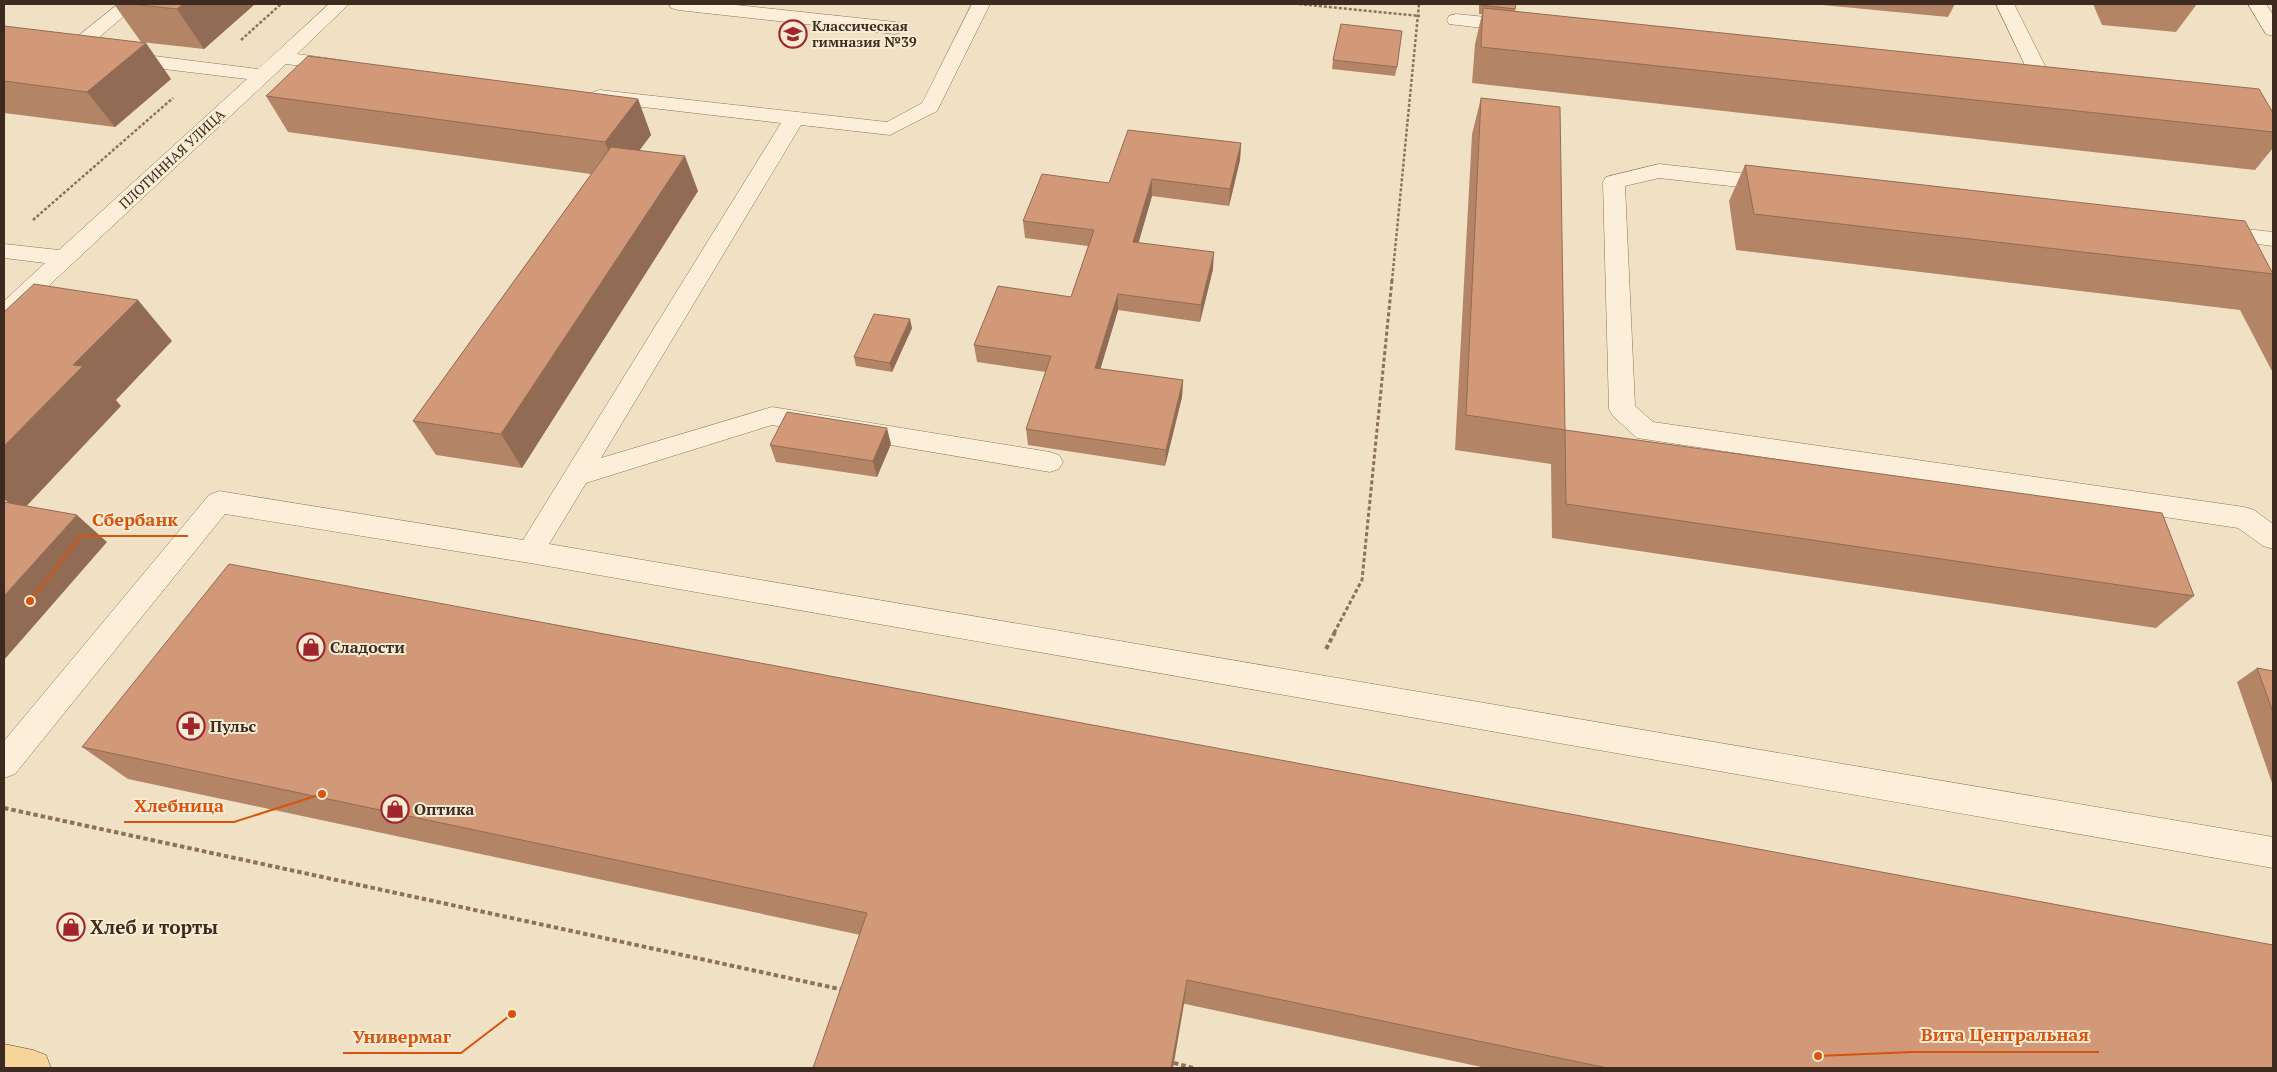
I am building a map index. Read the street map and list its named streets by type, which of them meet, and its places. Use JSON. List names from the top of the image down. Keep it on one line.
{"streets":{"street":["ПЛОТИННАЯ УЛИЦА"]},"places":{"school or university":["Классическая гимназия №39"],"other":["Сбербанк","Хлебница","Универмаг","Вита Центральная"],"shop":["Сладости","Оптика","Хлеб и торты"],"pharmacy":["Пульс"]}}
